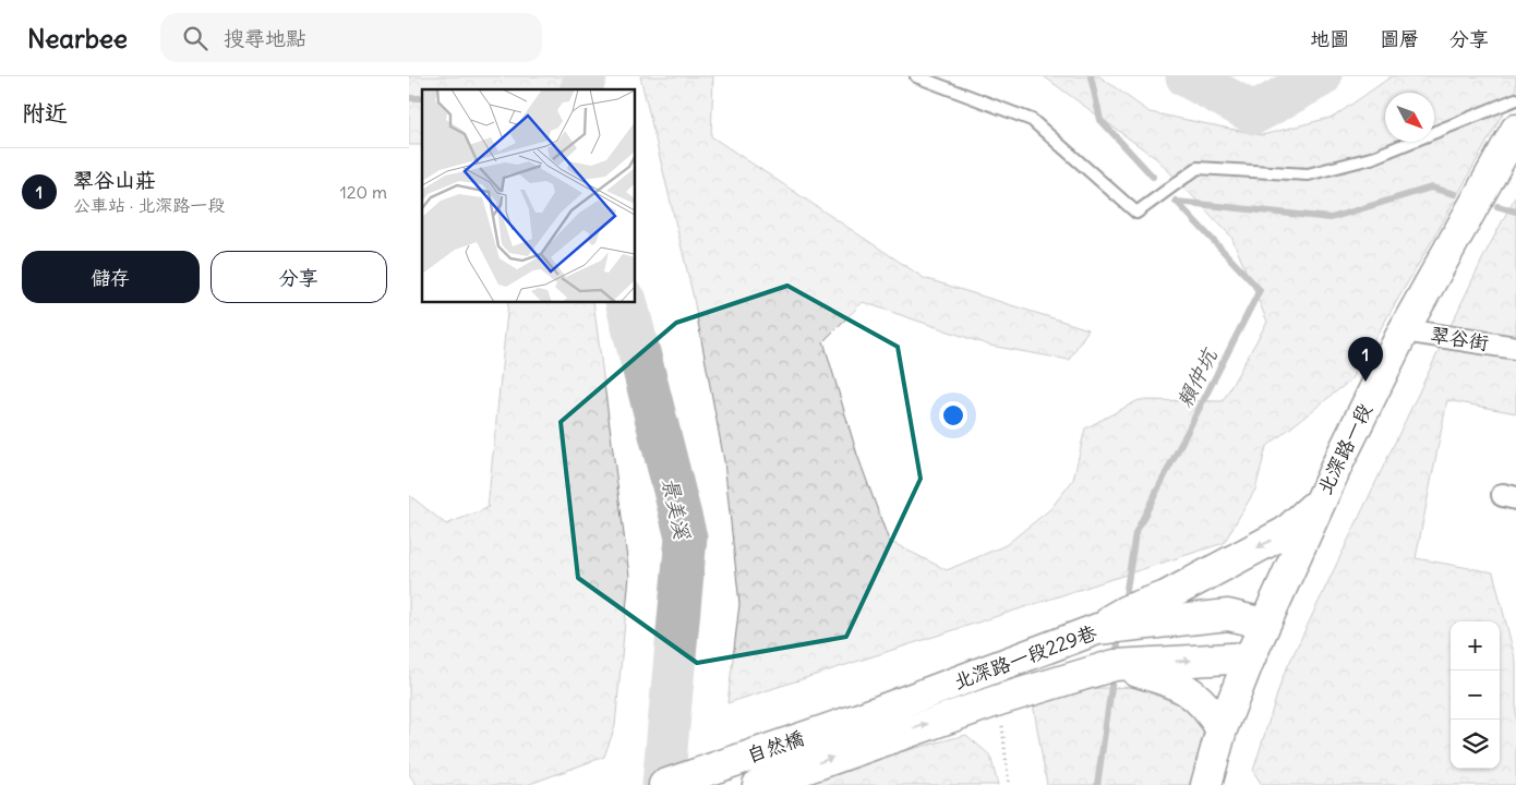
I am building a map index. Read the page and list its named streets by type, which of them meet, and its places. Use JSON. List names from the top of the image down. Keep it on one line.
{"streets":{"main road":["北深路一段","北深路一段229巷","自然橋"],"street":["翠谷街"]},"crossings":[["翠谷街","北深路一段"],["北深路一段","北深路一段229巷"],["北深路一段229巷","自然橋"]],"water":["賴仲坑","景美溪"],"north":"bottom right","page":{"header":"Nearbee","search":"搜尋地點","nav":["地圖","圖層","分享"],"heading":"附近","list":[{"mark":"1","name":"翠谷山莊","note":"公車站 · 北深路一段","value":"120 m"}],"buttons":["儲存","分享"],"pins":"1","map_buttons":["+","−"]}}
